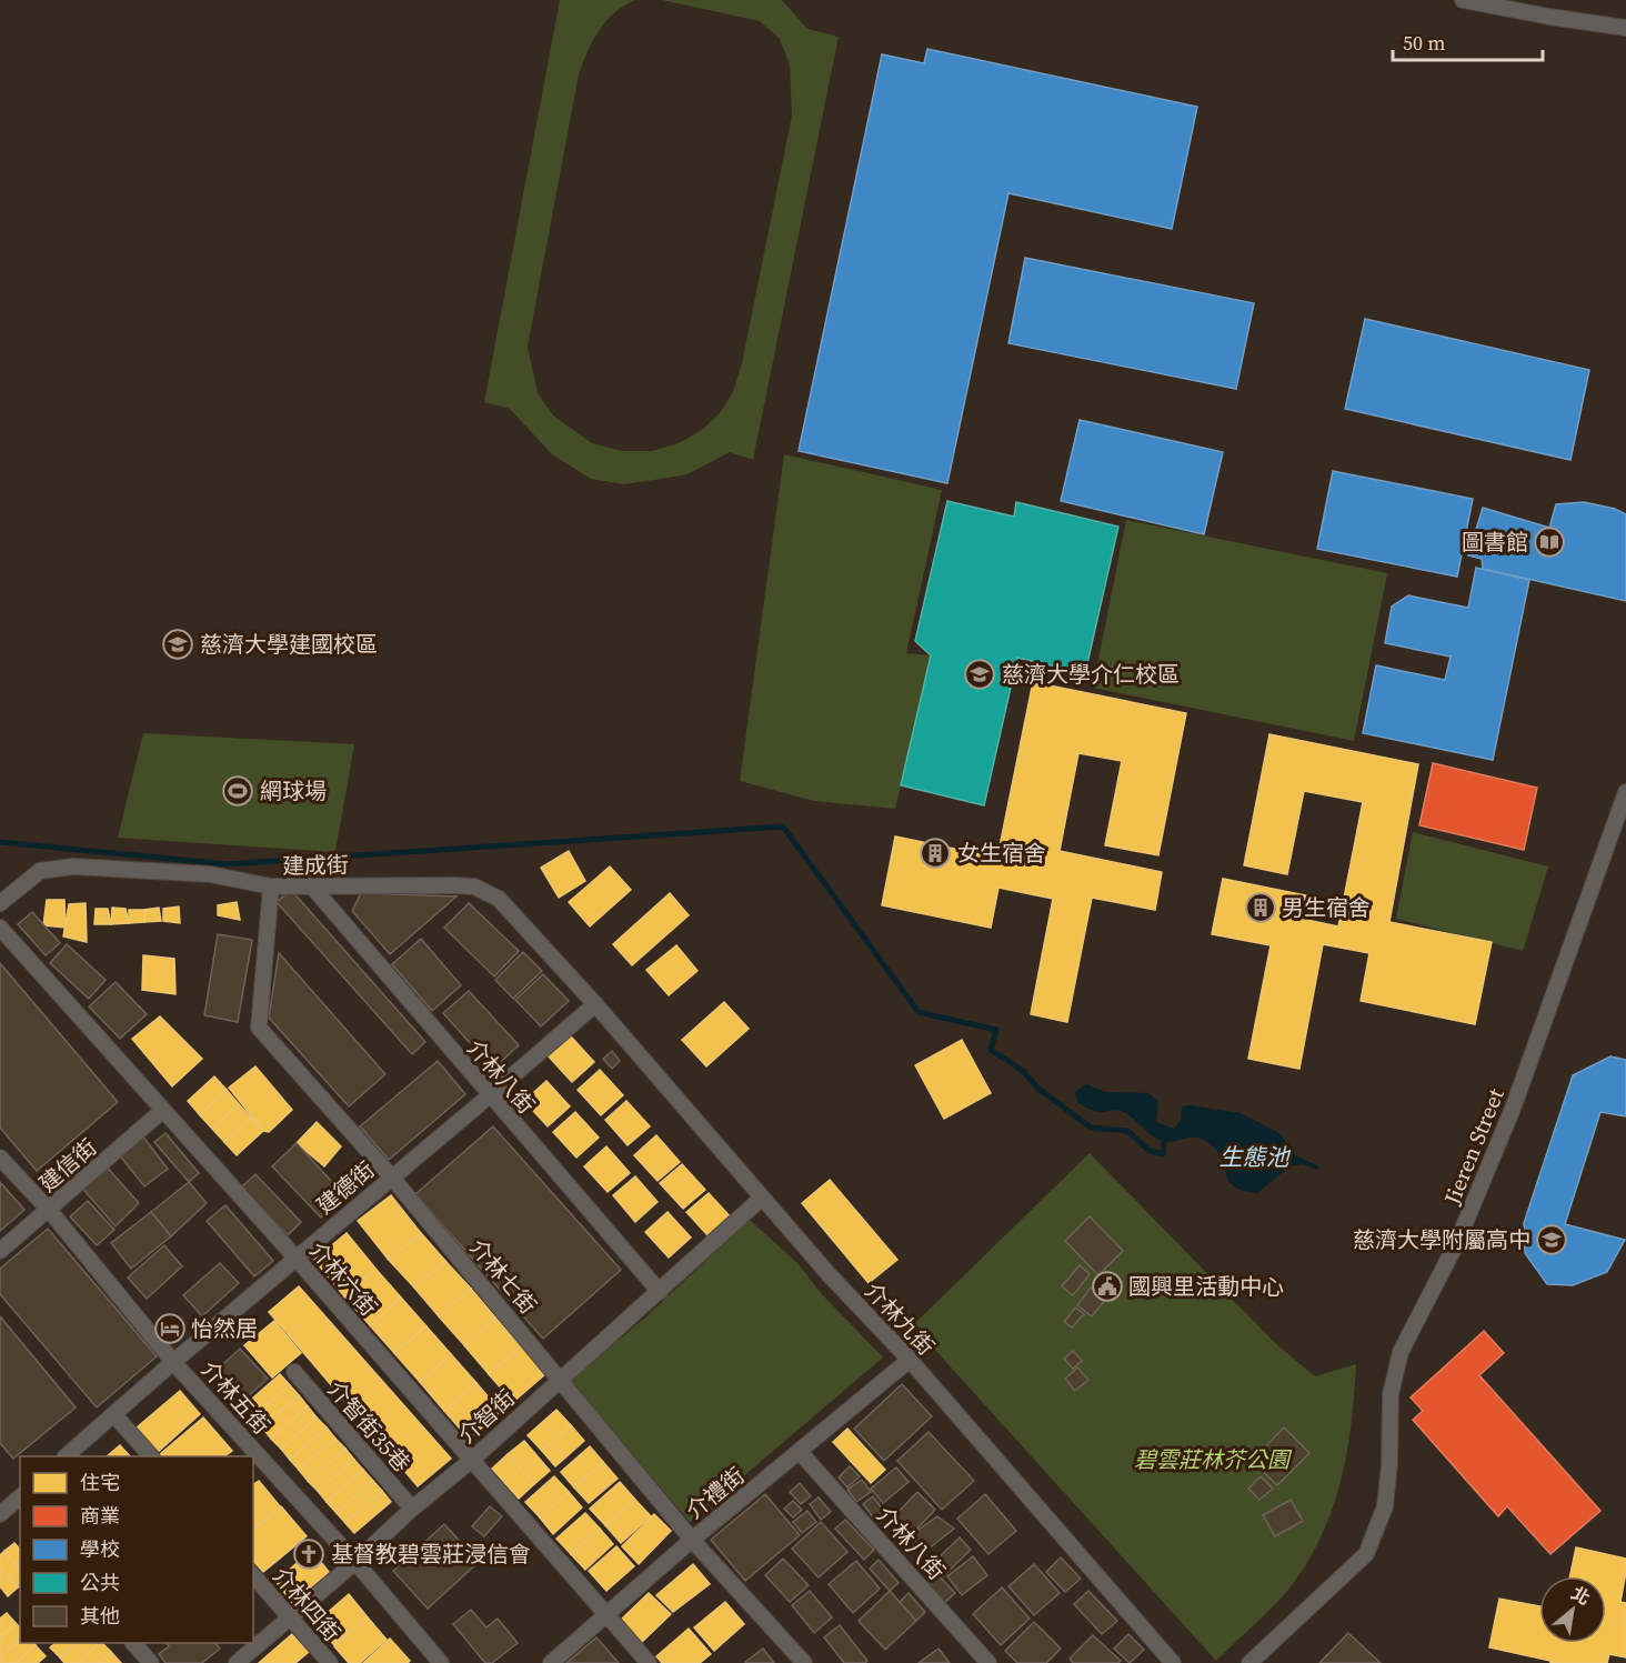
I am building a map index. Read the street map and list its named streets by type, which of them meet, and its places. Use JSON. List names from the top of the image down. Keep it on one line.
{"streets":{"street":["建成街","介林八街","Jieren Street","建信街","建德街","介林七街","介林六街","介林九街","介林五街","介智街","介智街35巷","介禮街","介林四街"]},"crossings":[["建成街","介林八街"],["建成街","建德街"],["建成街","介林七街"],["建成街","介林九街"],["介林八街","建德街"],["介林八街","介智街"],["介林八街","介禮街"],["建信街","介林六街"],["建信街","介林五街"],["建德街","介林七街"],["建德街","介林六街"],["建德街","介林九街"],["建德街","介林五街"],["介林七街","介智街"],["介林七街","介禮街"],["介林六街","介智街"],["介林六街","介禮街"],["介林九街","介智街"],["介林九街","介禮街"],["介林五街","介智街"],["介智街","介智街35巷"],["介智街","介林四街"]],"water":["生態池"],"parks":["碧雲莊林芥公園"],"places":{"library":["圖書館"],"school or university":["慈濟大學建國校區","慈濟大學介仁校區","慈濟大學附屬高中"],"sports":["網球場"],"building":["女生宿舍","男生宿舍"],"public building":["國興里活動中心"],"hotel":["怡然居"],"church":["基督教碧雲莊浸信會"]},"legend":["住宅","商業","學校","公共","其他"],"scale_bar":"50 m","north":"top right"}
